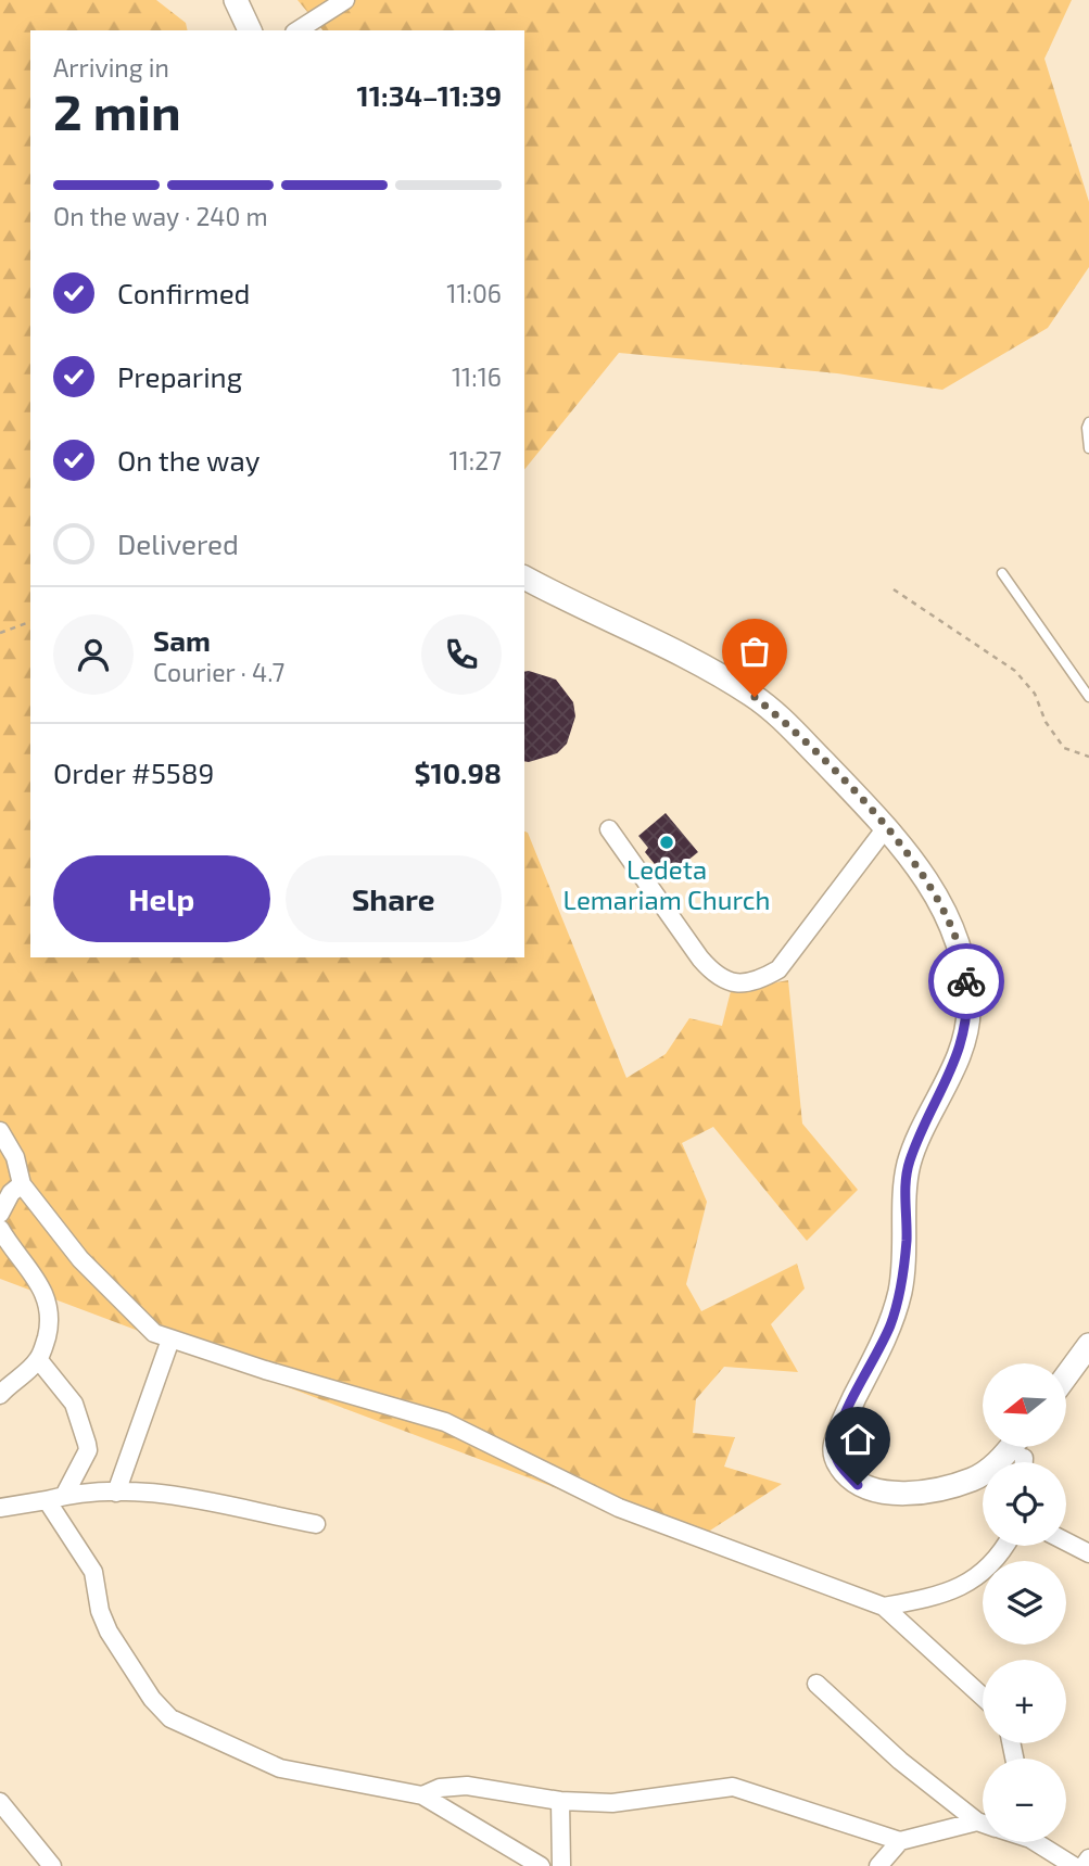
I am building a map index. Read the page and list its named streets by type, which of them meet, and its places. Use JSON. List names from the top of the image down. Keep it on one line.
{"places":["Ledeta Lemariam Church"],"north":"left","page":{"heading":["2 min","Arriving in","11:34–11:39"],"panel":["Sam","Courier · 4.7","Order #5589","$10.98"],"bar":"On the way · 240 m","list":[["Confirmed","11:06"],["Preparing","11:16"],["On the way","11:27"],"Delivered"],"buttons":["Help","Share"],"map_buttons":["+","−"]}}
